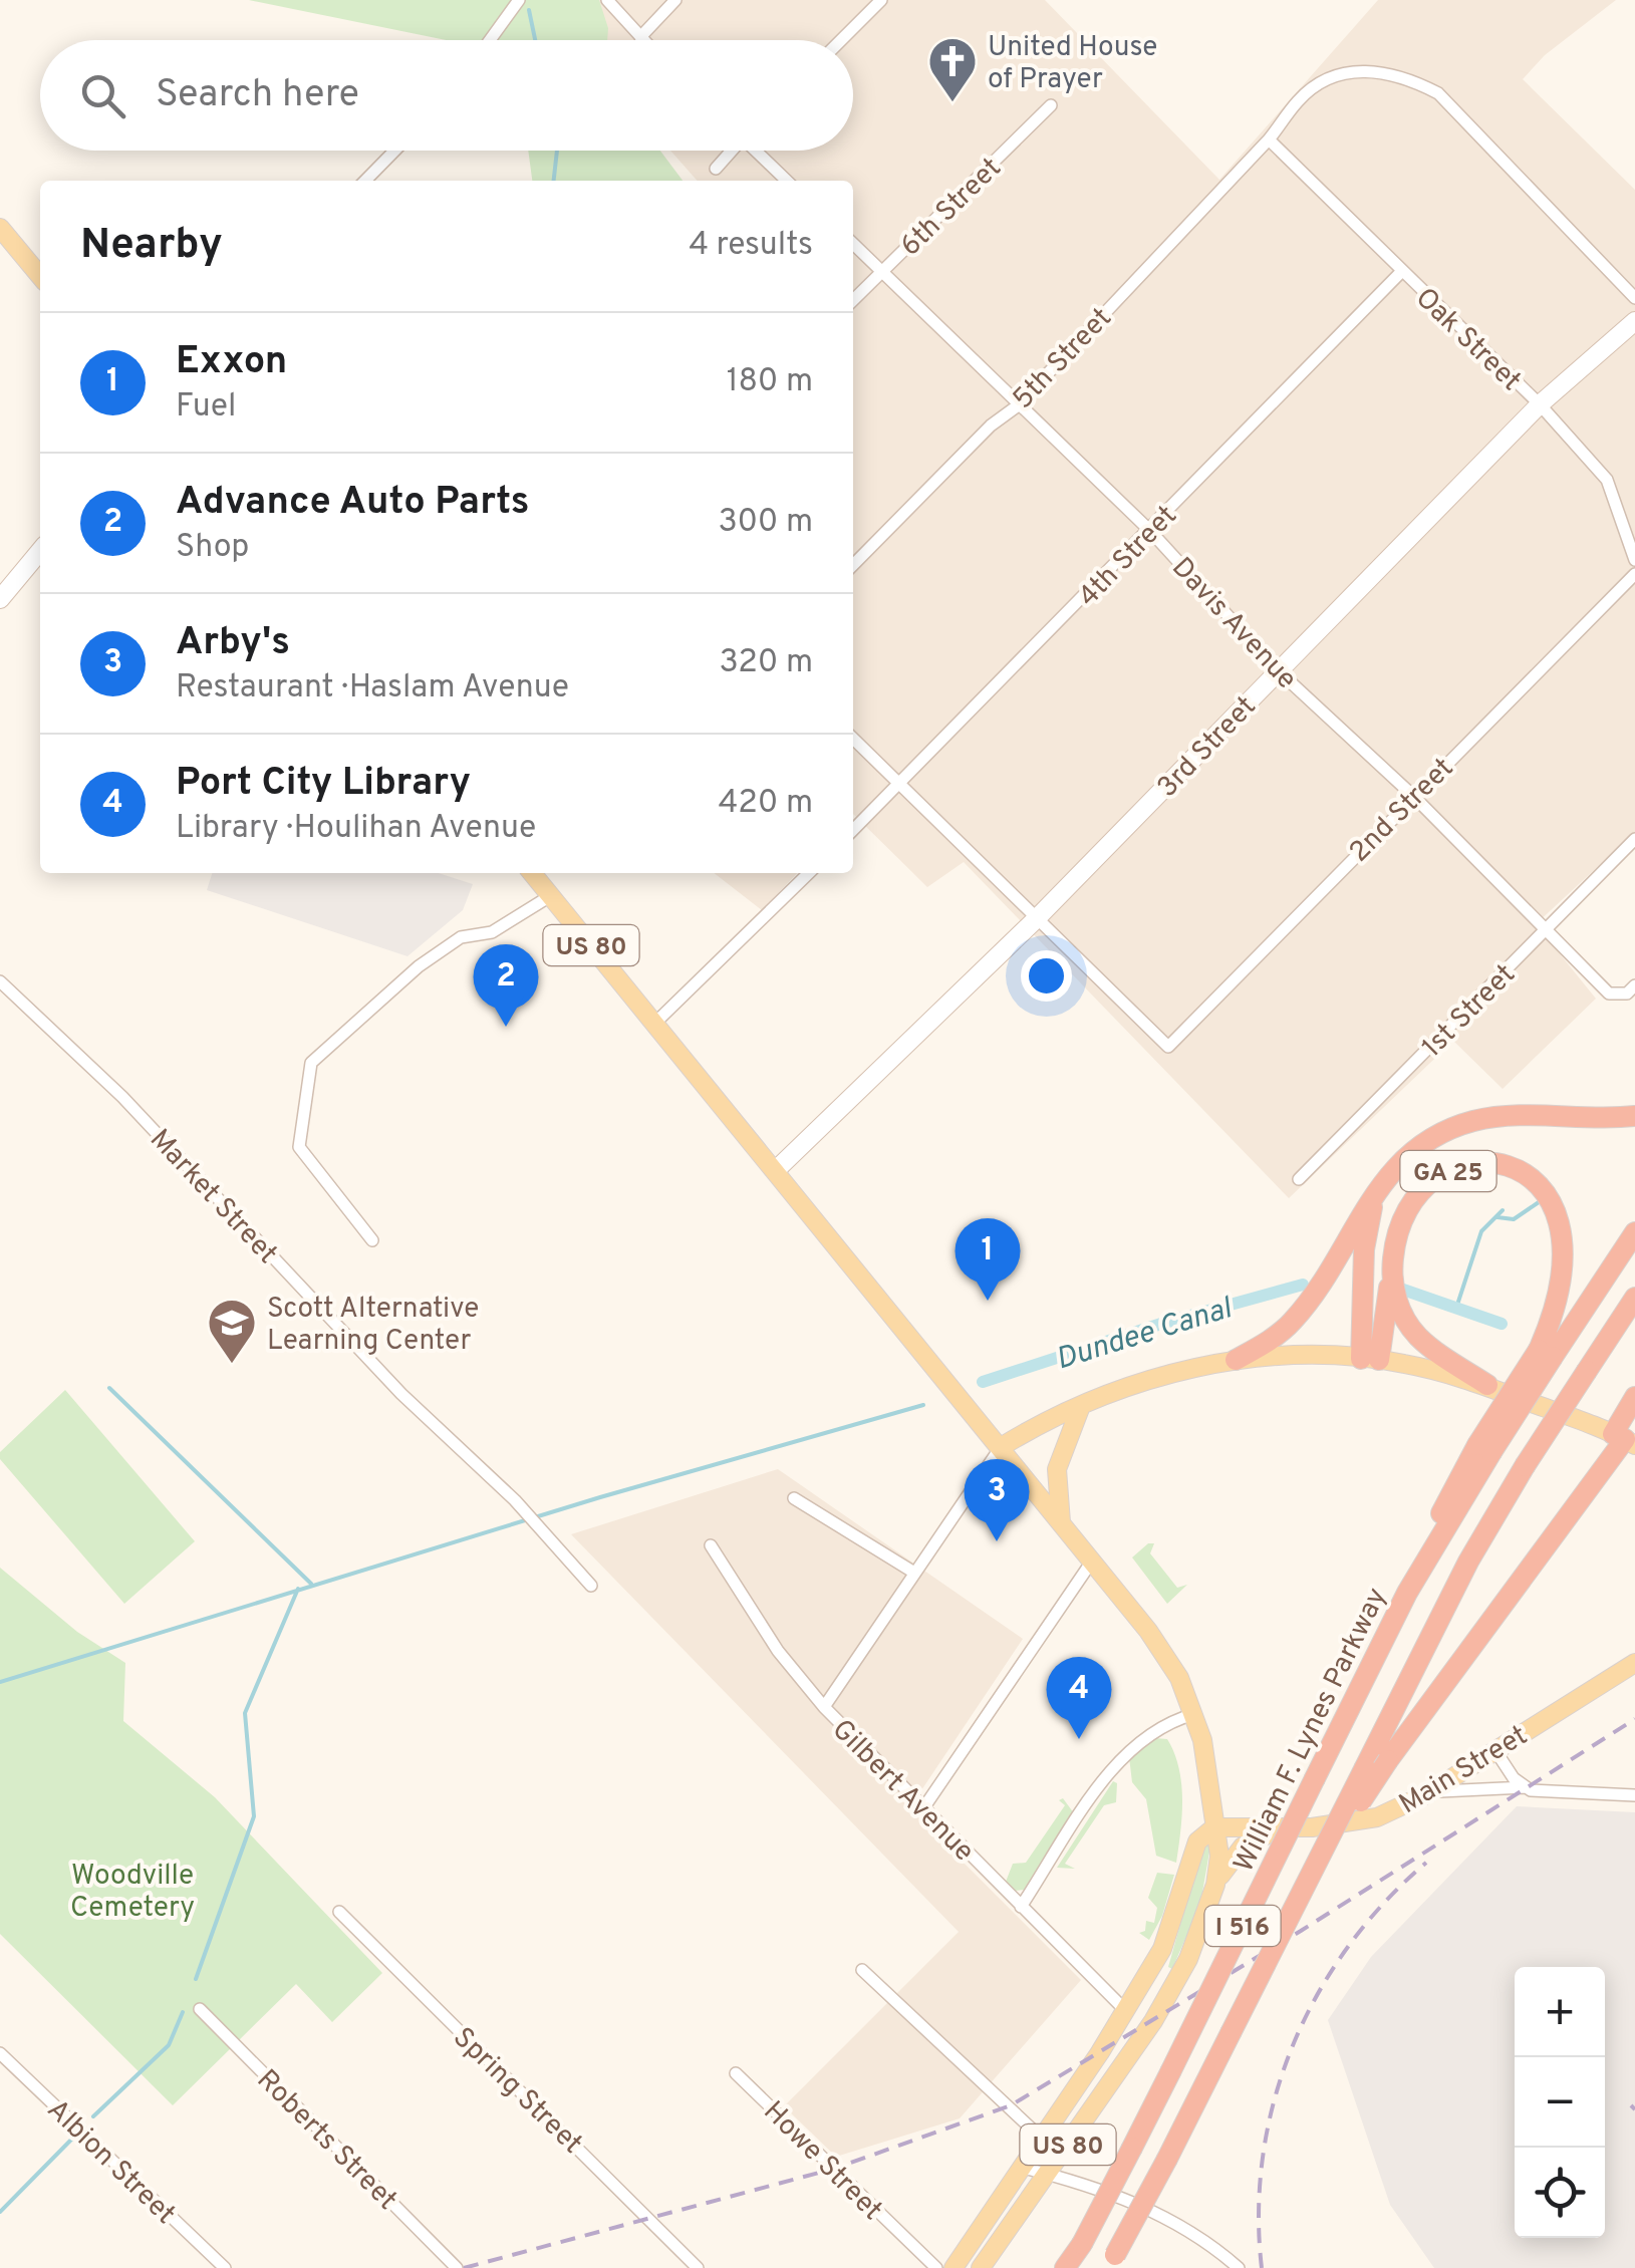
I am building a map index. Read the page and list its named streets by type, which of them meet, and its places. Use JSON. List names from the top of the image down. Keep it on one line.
{"streets":{"highway":["GA 25","William F. Lynes Parkway","I 516"],"main road":["US 80","Main Street"],"street":["6th Street","Oak Street","5th Street","4th Street","Davis Avenue","3rd Street","2nd Street","1st Street","Market Street","Gilbert Avenue","Spring Street","Roberts Street","Howe Street","Albion Street"]},"crossings":[["6th Street","Davis Avenue"],["Oak Street","5th Street"],["Oak Street","4th Street"],["Oak Street","3rd Street"],["5th Street","Davis Avenue"],["4th Street","Davis Avenue"],["Davis Avenue","3rd Street"],["Davis Avenue","2nd Street"],["Davis Avenue","1st Street"],["3rd Street","2nd Street"],["3rd Street","US 80"],["US 80","Main Street"],["US 80","Gilbert Avenue"],["GA 25","William F. Lynes Parkway"]],"water":["Dundee Canal"],"parks":["Woodville Cemetery"],"places":{"church":["United House of Prayer"],"school or university":["Scott Alternative Learning Center"]},"page":{"search":"Search here","heading":["Nearby","4 results"],"list":[{"mark":"1","name":"Exxon","note":"Fuel","value":"180 m"},{"mark":"2","name":"Advance Auto Parts","note":"Shop","value":"300 m"},{"mark":"3","name":"Arby's","note":"Restaurant · Haslam Avenue","value":"320 m"},{"mark":"4","name":"Port City Library","note":"Library · Houlihan Avenue","value":"420 m"}],"pins":["2","1","3","4"],"map_buttons":["+","−"]}}
